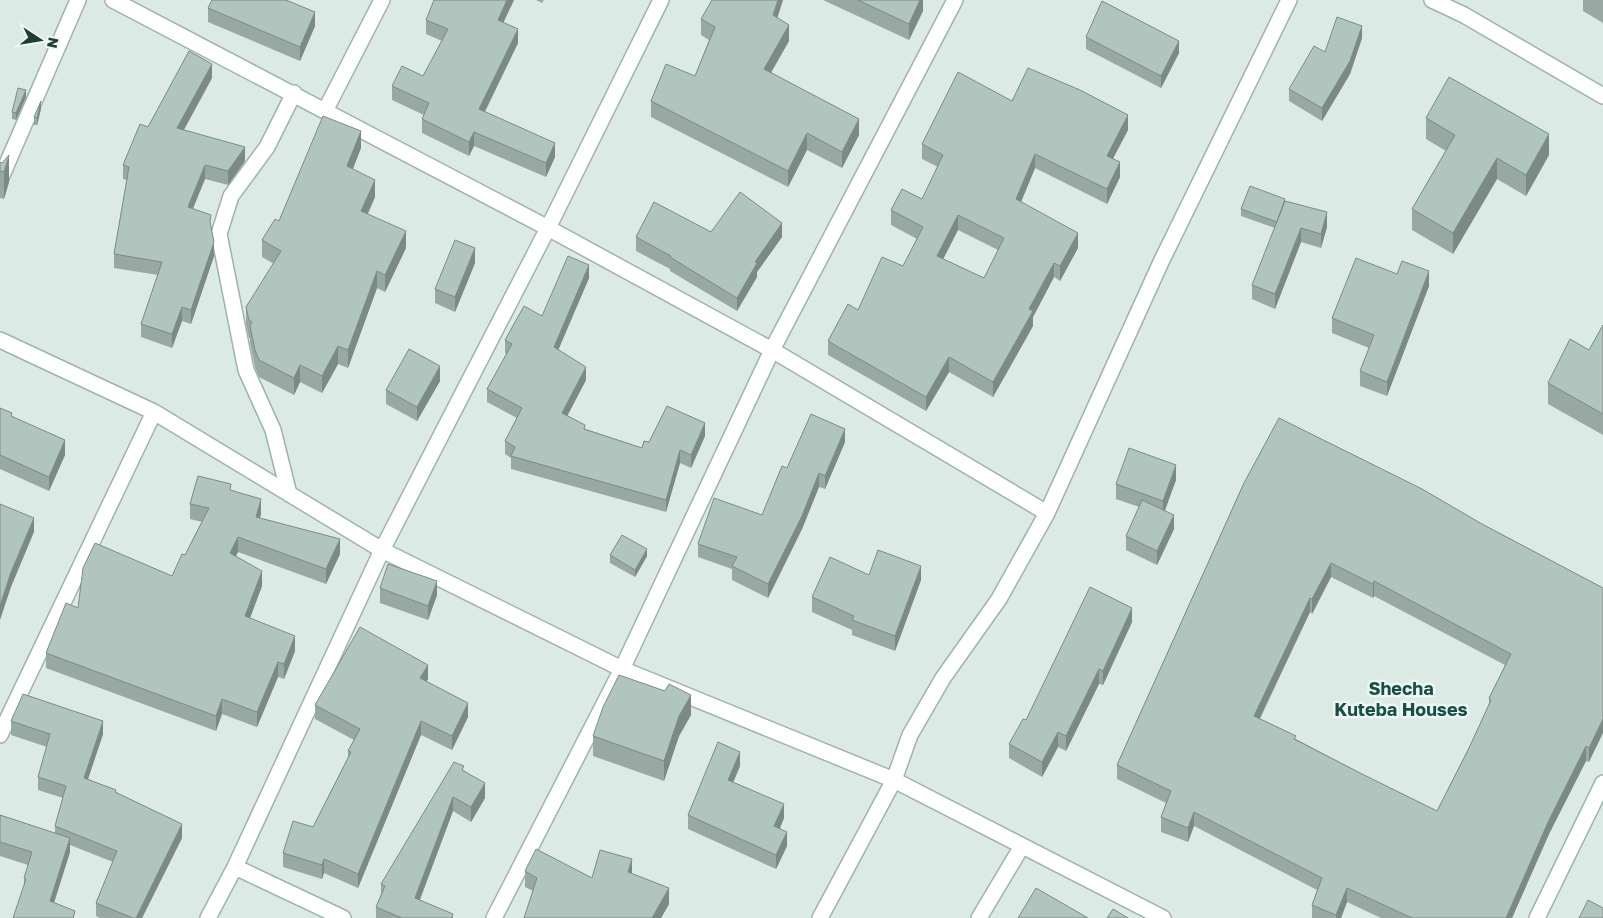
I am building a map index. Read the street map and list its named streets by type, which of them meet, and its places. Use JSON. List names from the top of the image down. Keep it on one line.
{"districts":["Shecha Kuteba Houses"],"north":"right"}
